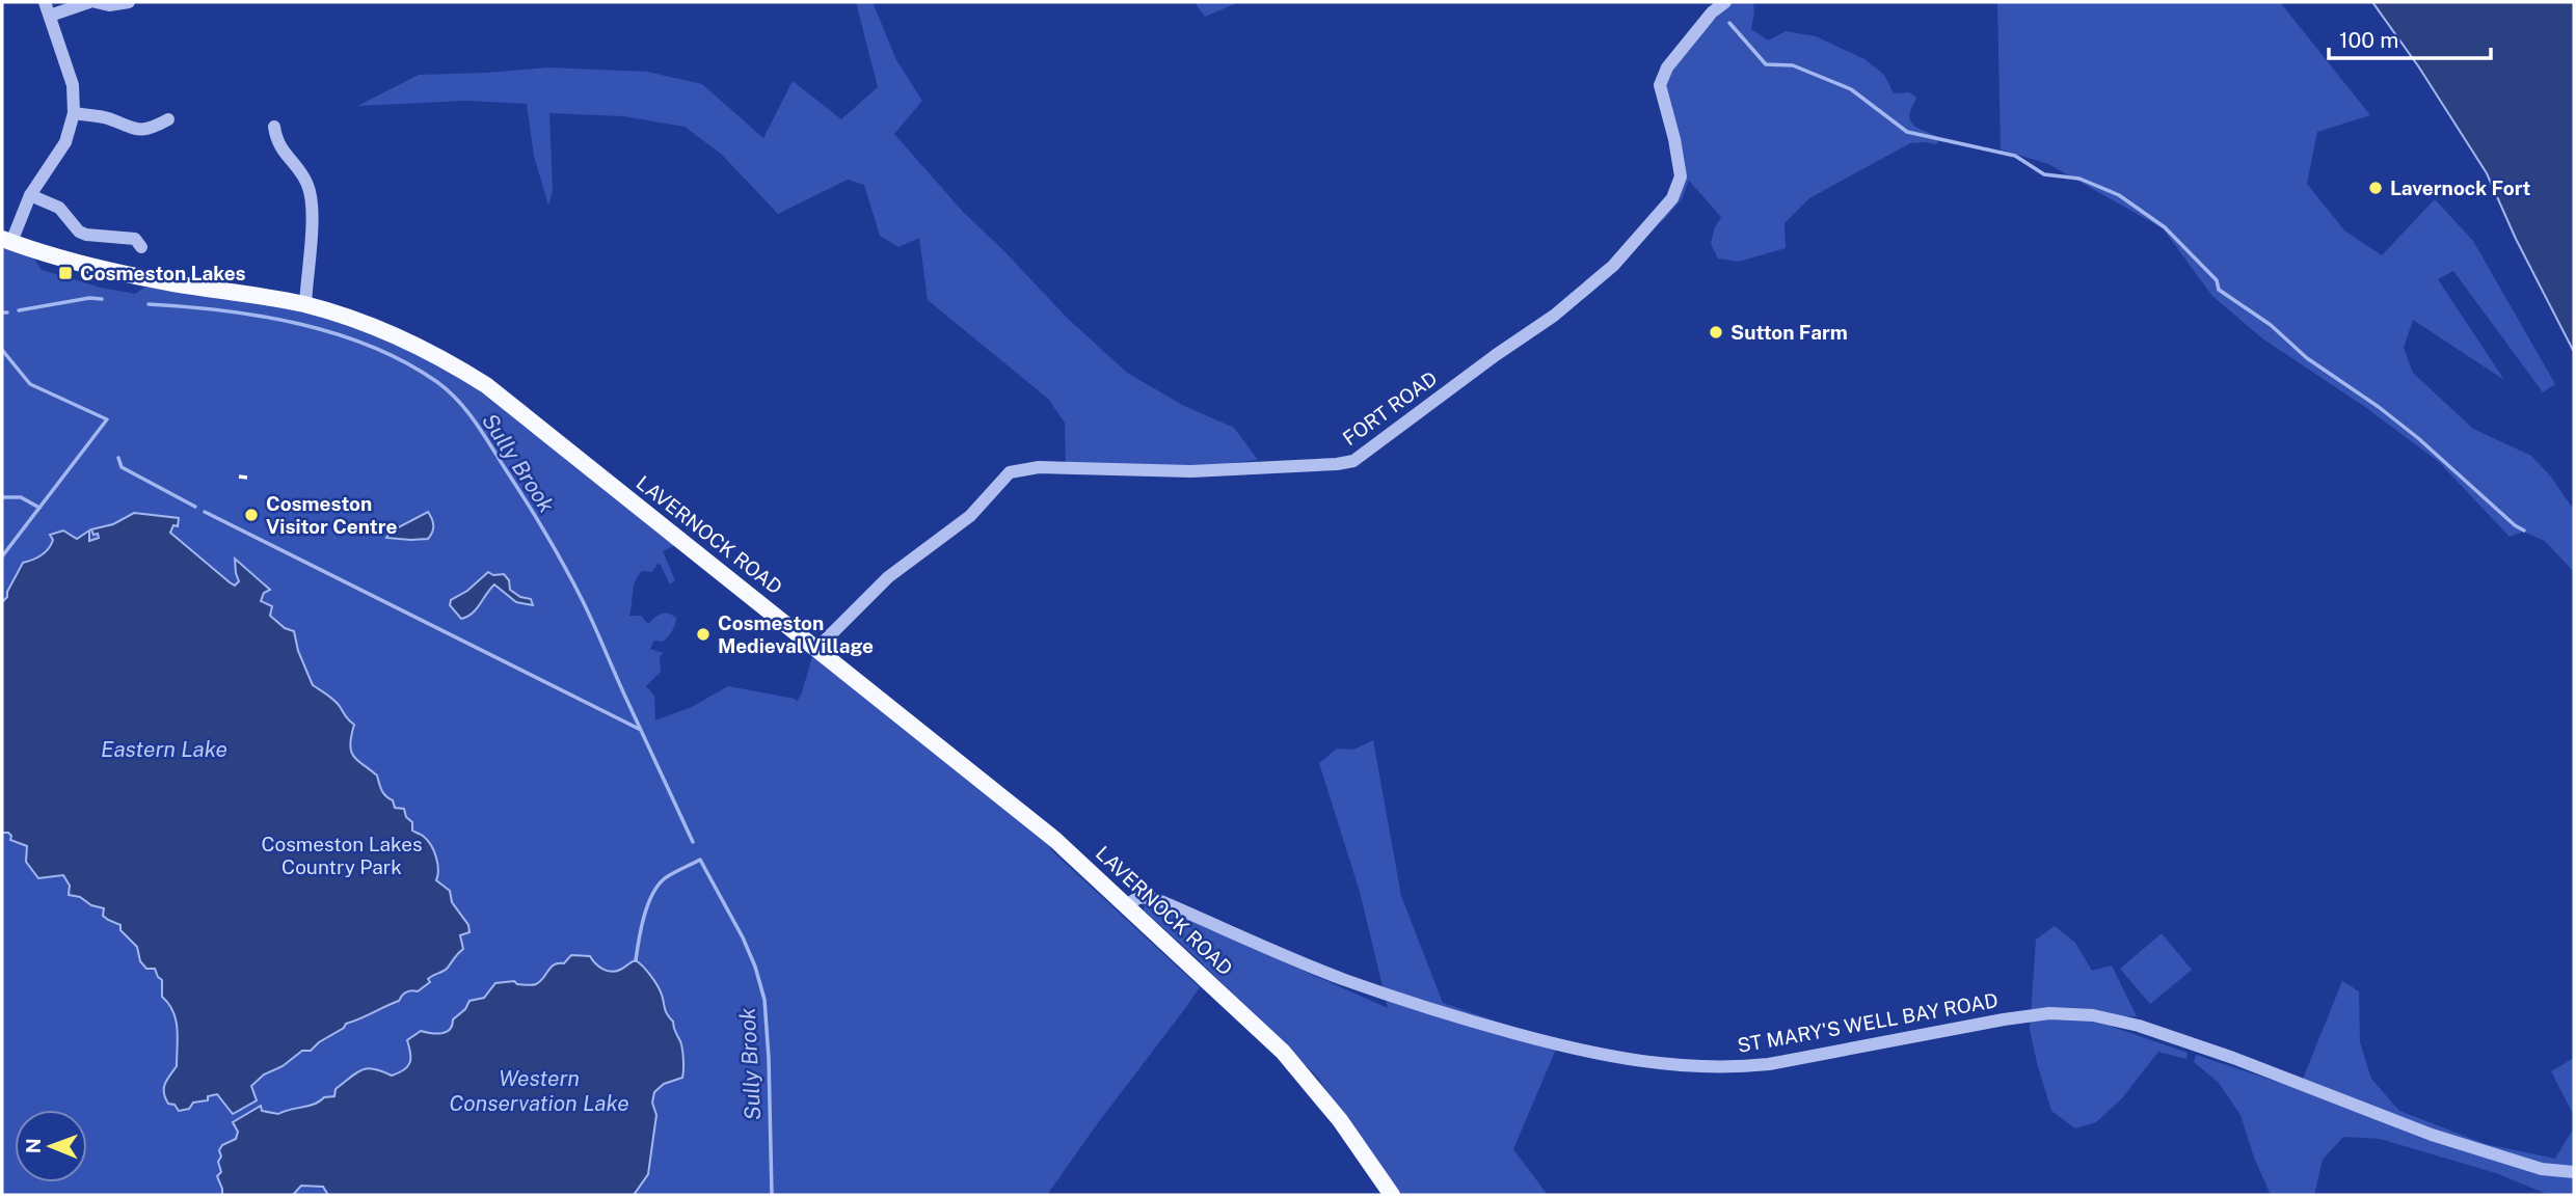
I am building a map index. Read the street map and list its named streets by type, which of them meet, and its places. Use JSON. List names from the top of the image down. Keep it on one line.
{"streets":{"main road":["LAVERNOCK ROAD"],"street":["FORT ROAD","ST MARY'S WELL BAY ROAD"]},"crossings":[["FORT ROAD","LAVERNOCK ROAD"],["LAVERNOCK ROAD","ST MARY'S WELL BAY ROAD"]],"water":["Sully Brook","Eastern Lake","Western Conservation Lake"],"parks":["Cosmeston Lakes Country Park"],"places":{"other":["Lavernock Fort","Sutton Farm","Cosmeston Visitor Centre","Cosmeston Medieval Village"],"transit":["Cosmeston Lakes"]},"scale_bar":"100 m","north":"left"}
